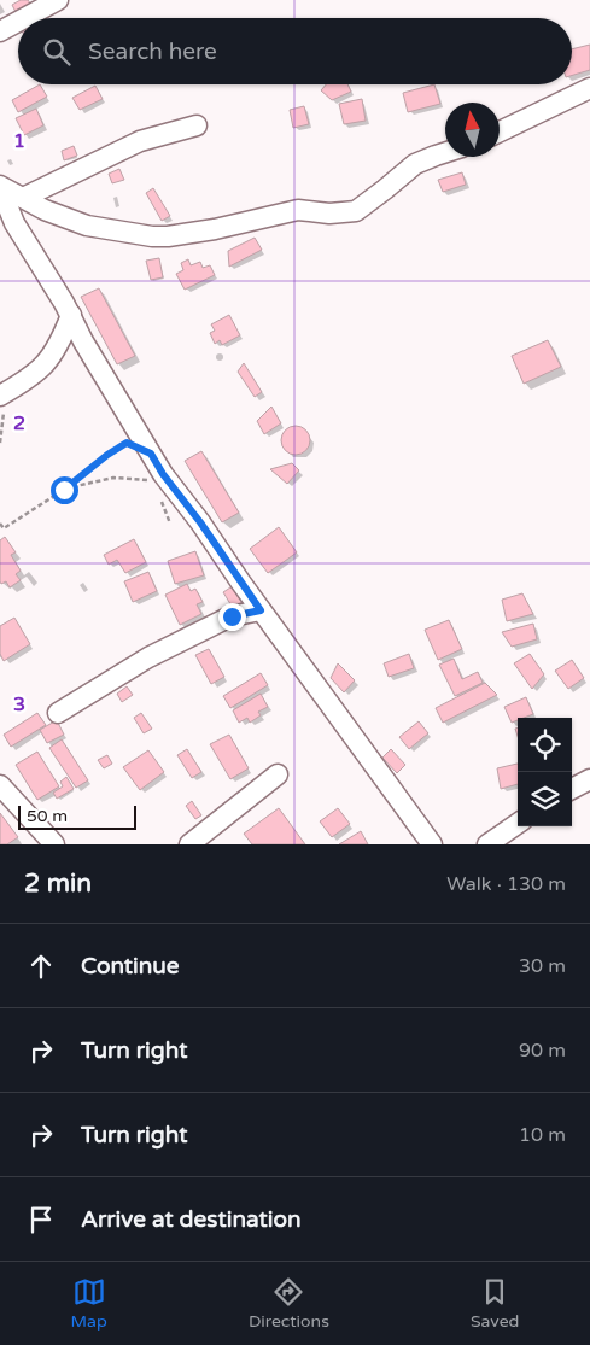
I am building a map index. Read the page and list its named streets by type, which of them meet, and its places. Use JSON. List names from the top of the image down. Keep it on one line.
{"scale_bar":"50 m","north":"top","page":{"search":"Search here","scale":"50 m","heading":["2 min","Walk · 130 m"],"list":[["Continue","30 m"],["Turn right","90 m"],["Turn right","10 m"],"Arrive at destination"],"nav":["Map","Directions","Saved"]},"grid":{"rows":["1","2","3"]}}
